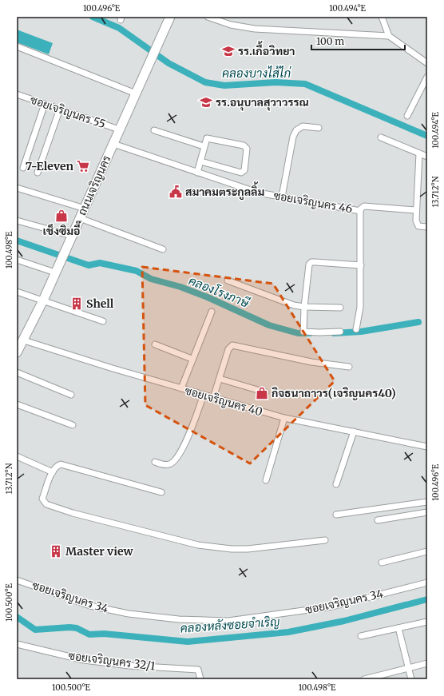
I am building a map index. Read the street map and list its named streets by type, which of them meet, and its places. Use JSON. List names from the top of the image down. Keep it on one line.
{"streets":{"main road":["ถนนเจริญนคร"],"street":["ซอยเจริญนคร 55","ซอยเจริญนคร 46","ซอยเจริญนคร 40","ซอยเจริญนคร 34","ซอยเจริญนคร 32/1"]},"crossings":[["ซอยเจริญนคร 55","ถนนเจริญนคร"],["ถนนเจริญนคร","ซอยเจริญนคร 46"],["ถนนเจริญนคร","ซอยเจริญนคร 40"]],"water":["คลองบางไส้ไก่","คลองโรงภาษี","คลองหลังซอยจำเริญ"],"places":{"school or university":["รร.เกื้อวิทยา","รร.อนุบาลสุวาวรรณ"],"supermarket":["7-Eleven"],"public building":["สมาคมตระกูลลิ้ม"],"shop":["เช็งซิมอี๊","กิจธนาถาวร(เจริญนคร40)"],"building":["Shell","Master view"]},"scale_bar":"100 m","coordinates":["100.496°E","100.494°E","13.712°N","100.498°E","100.500°E"]}
